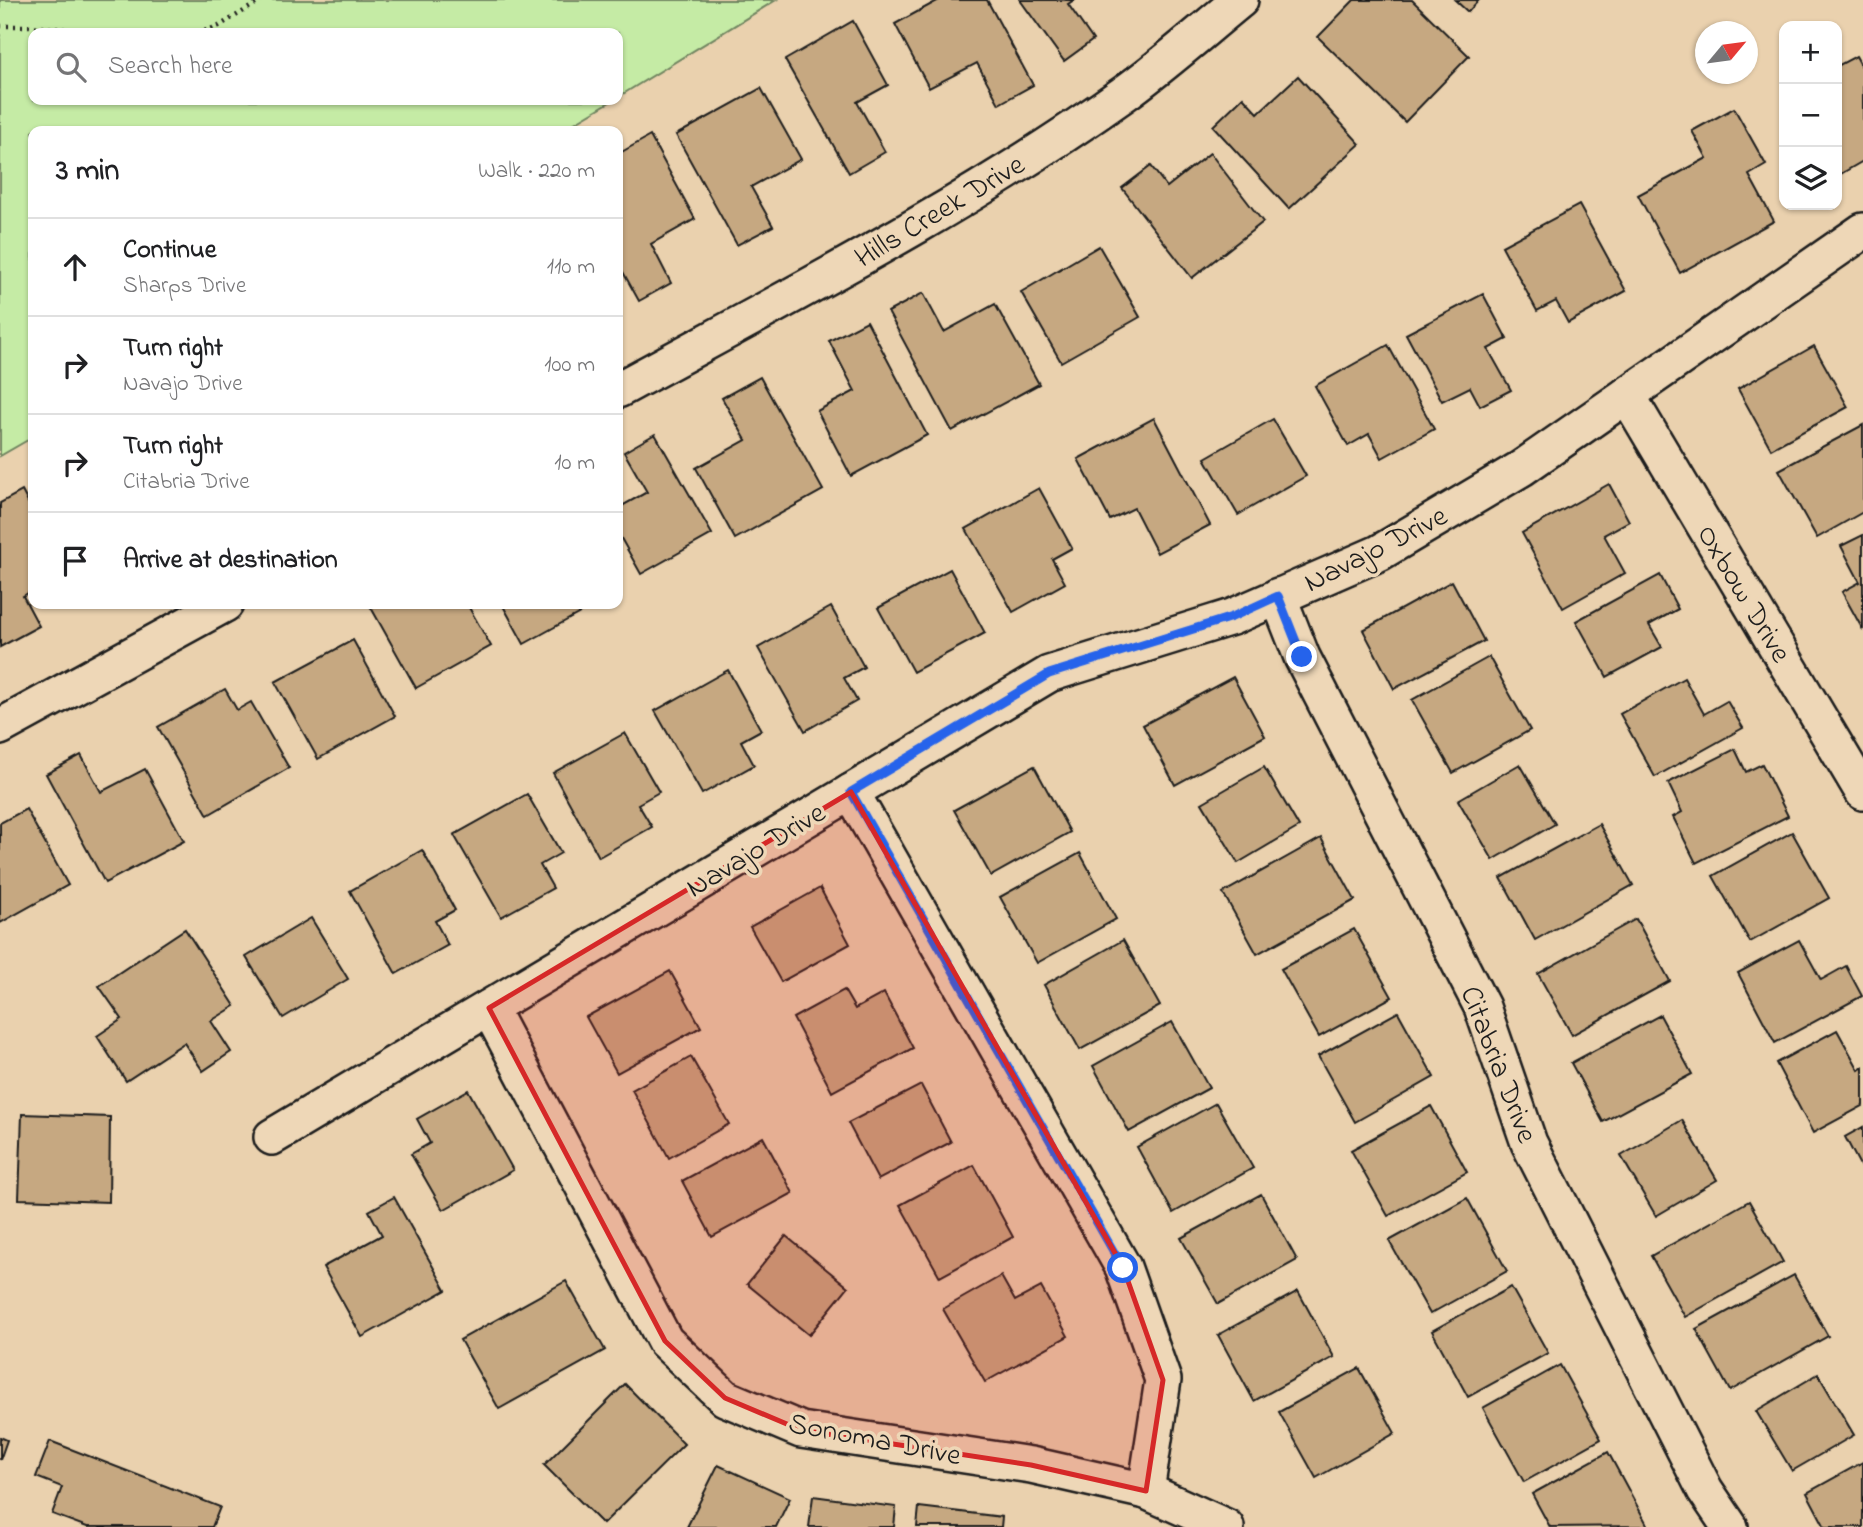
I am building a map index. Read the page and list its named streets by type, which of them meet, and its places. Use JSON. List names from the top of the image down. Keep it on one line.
{"streets":{"street":["Hills Creek Drive","Navajo Drive","Oxbow Drive","Citabria Drive","Sonoma Drive"]},"crossings":[["Navajo Drive","Oxbow Drive"],["Navajo Drive","Citabria Drive"],["Navajo Drive","Sonoma Drive"]],"north":"top right","page":{"map_buttons":["+","−"],"search":"Search here","heading":["3 min","Walk · 220 m"],"list":[["Continue","Sharps Drive","110 m"],["Turn right","Navajo Drive","100 m"],["Turn right","Citabria Drive","10 m"],"Arrive at destination"]}}
